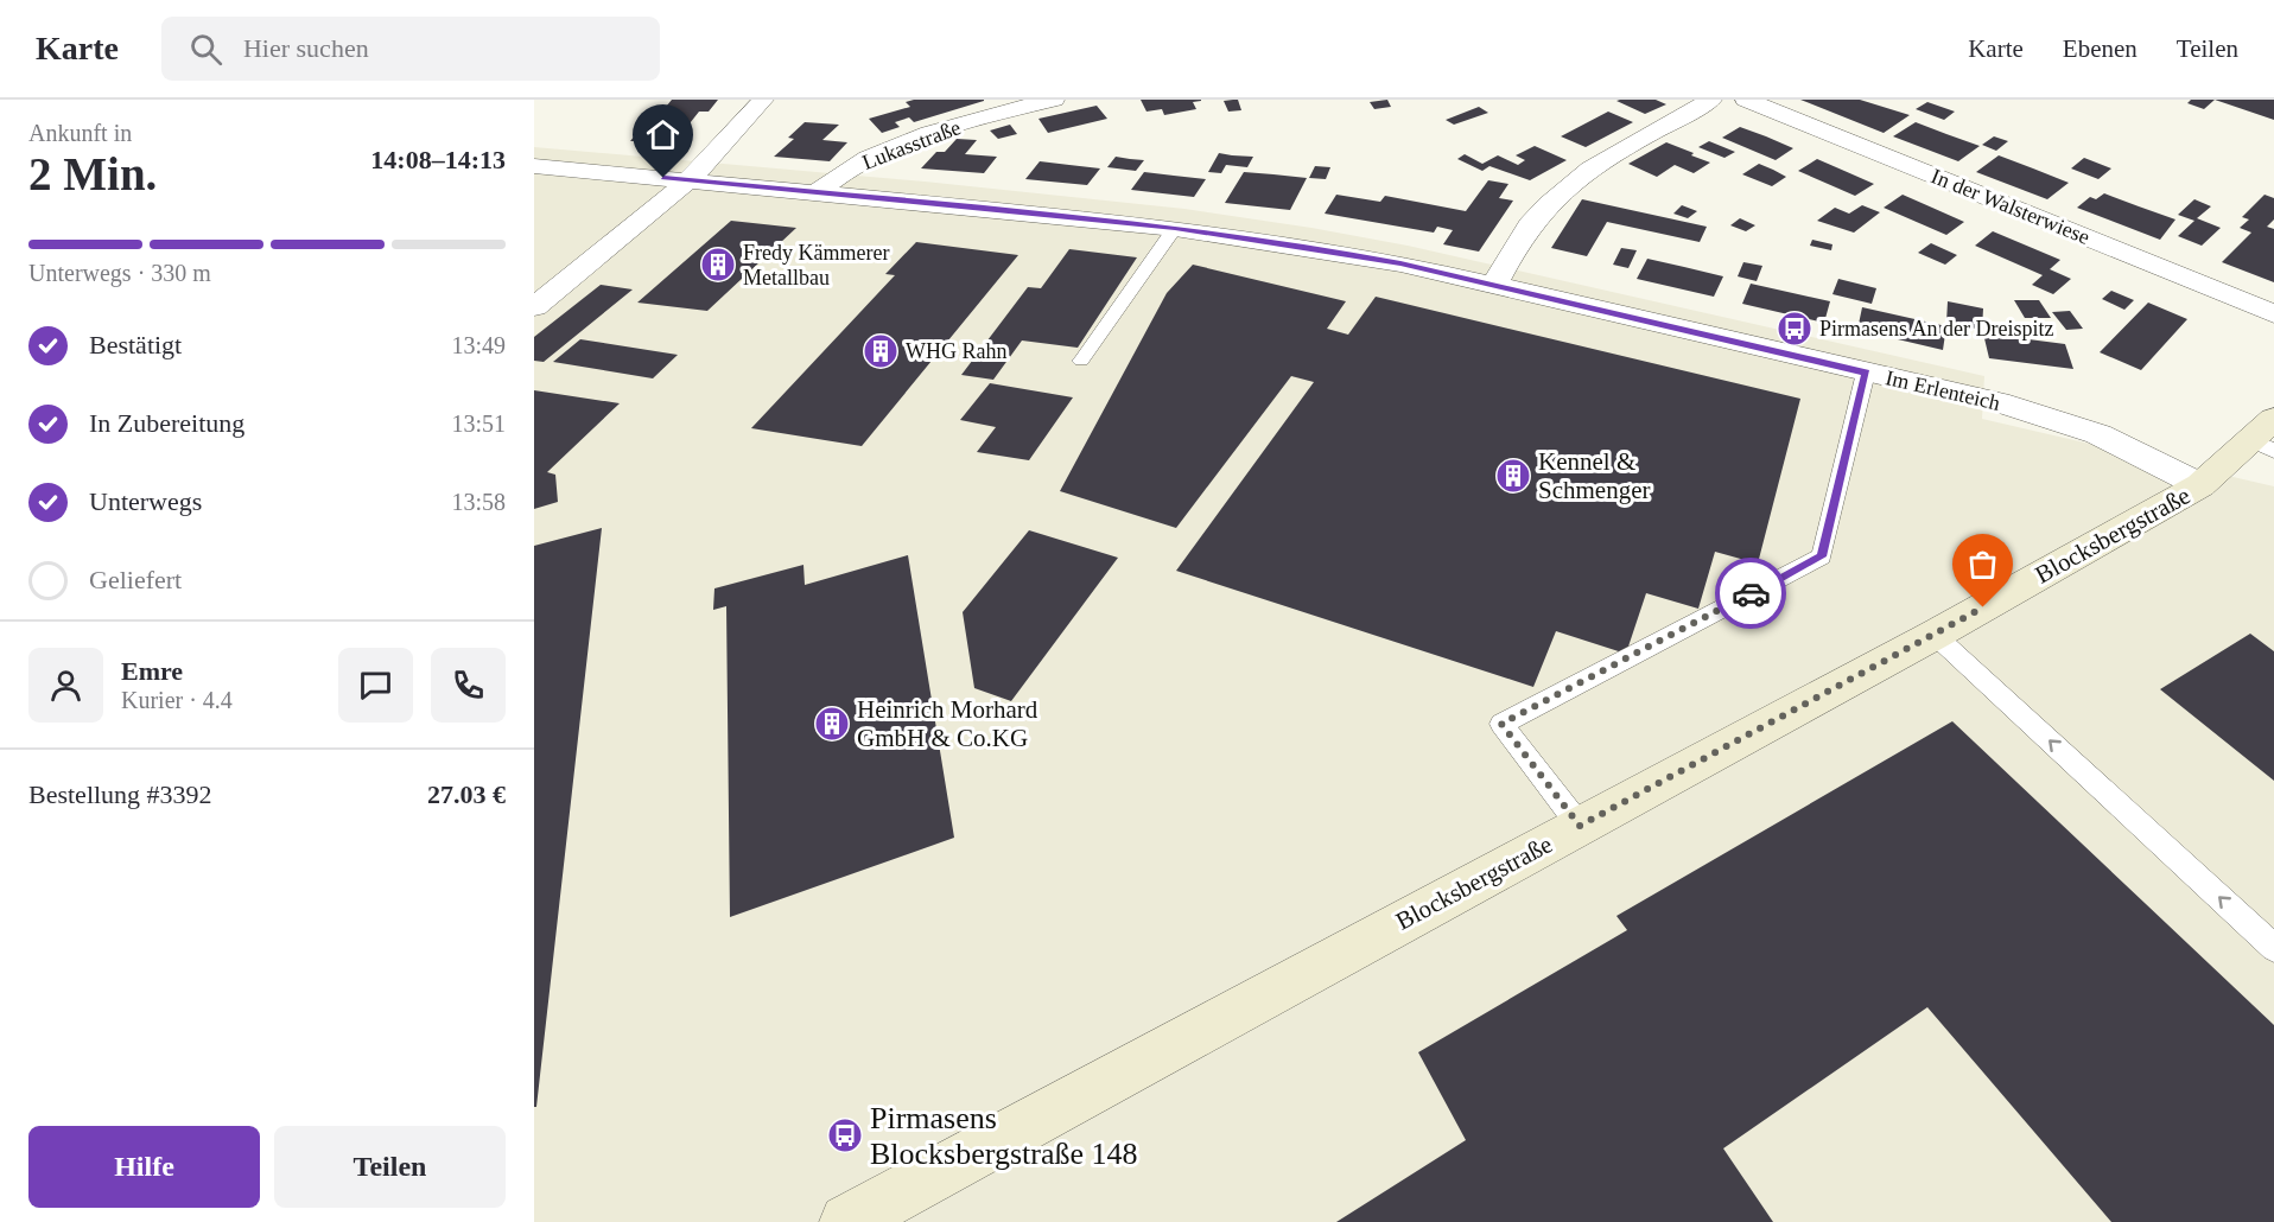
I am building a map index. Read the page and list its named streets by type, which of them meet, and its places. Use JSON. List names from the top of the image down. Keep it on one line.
{"streets":{"main road":["Blocksbergstraße"],"street":["Lukasstraße","In der Walsterwiese","Im Erlenteich"]},"crossings":[["Lukasstraße","Im Erlenteich"],["Im Erlenteich","Blocksbergstraße"]],"places":{"building":["Fredy Kämmerer Metallbau","WHG Rahn","Kennel & Schmenger","Heinrich Morhard GmbH & Co.KG"],"bus stop":["Pirmasens An der Dreispitz","Pirmasens Blocksbergstraße 148"]},"page":{"header":"Karte","search":"Hier suchen","nav":["Karte","Ebenen","Teilen"],"heading":["2 Min.","Ankunft in","14:08–14:13"],"panel":["Emre","Kurier · 4.4","Bestellung #3392","27.03 €"],"bar":"Unterwegs · 330 m","list":[["Bestätigt","13:49"],["In Zubereitung","13:51"],["Unterwegs","13:58"],"Geliefert"],"buttons":["Hilfe","Teilen"]}}
